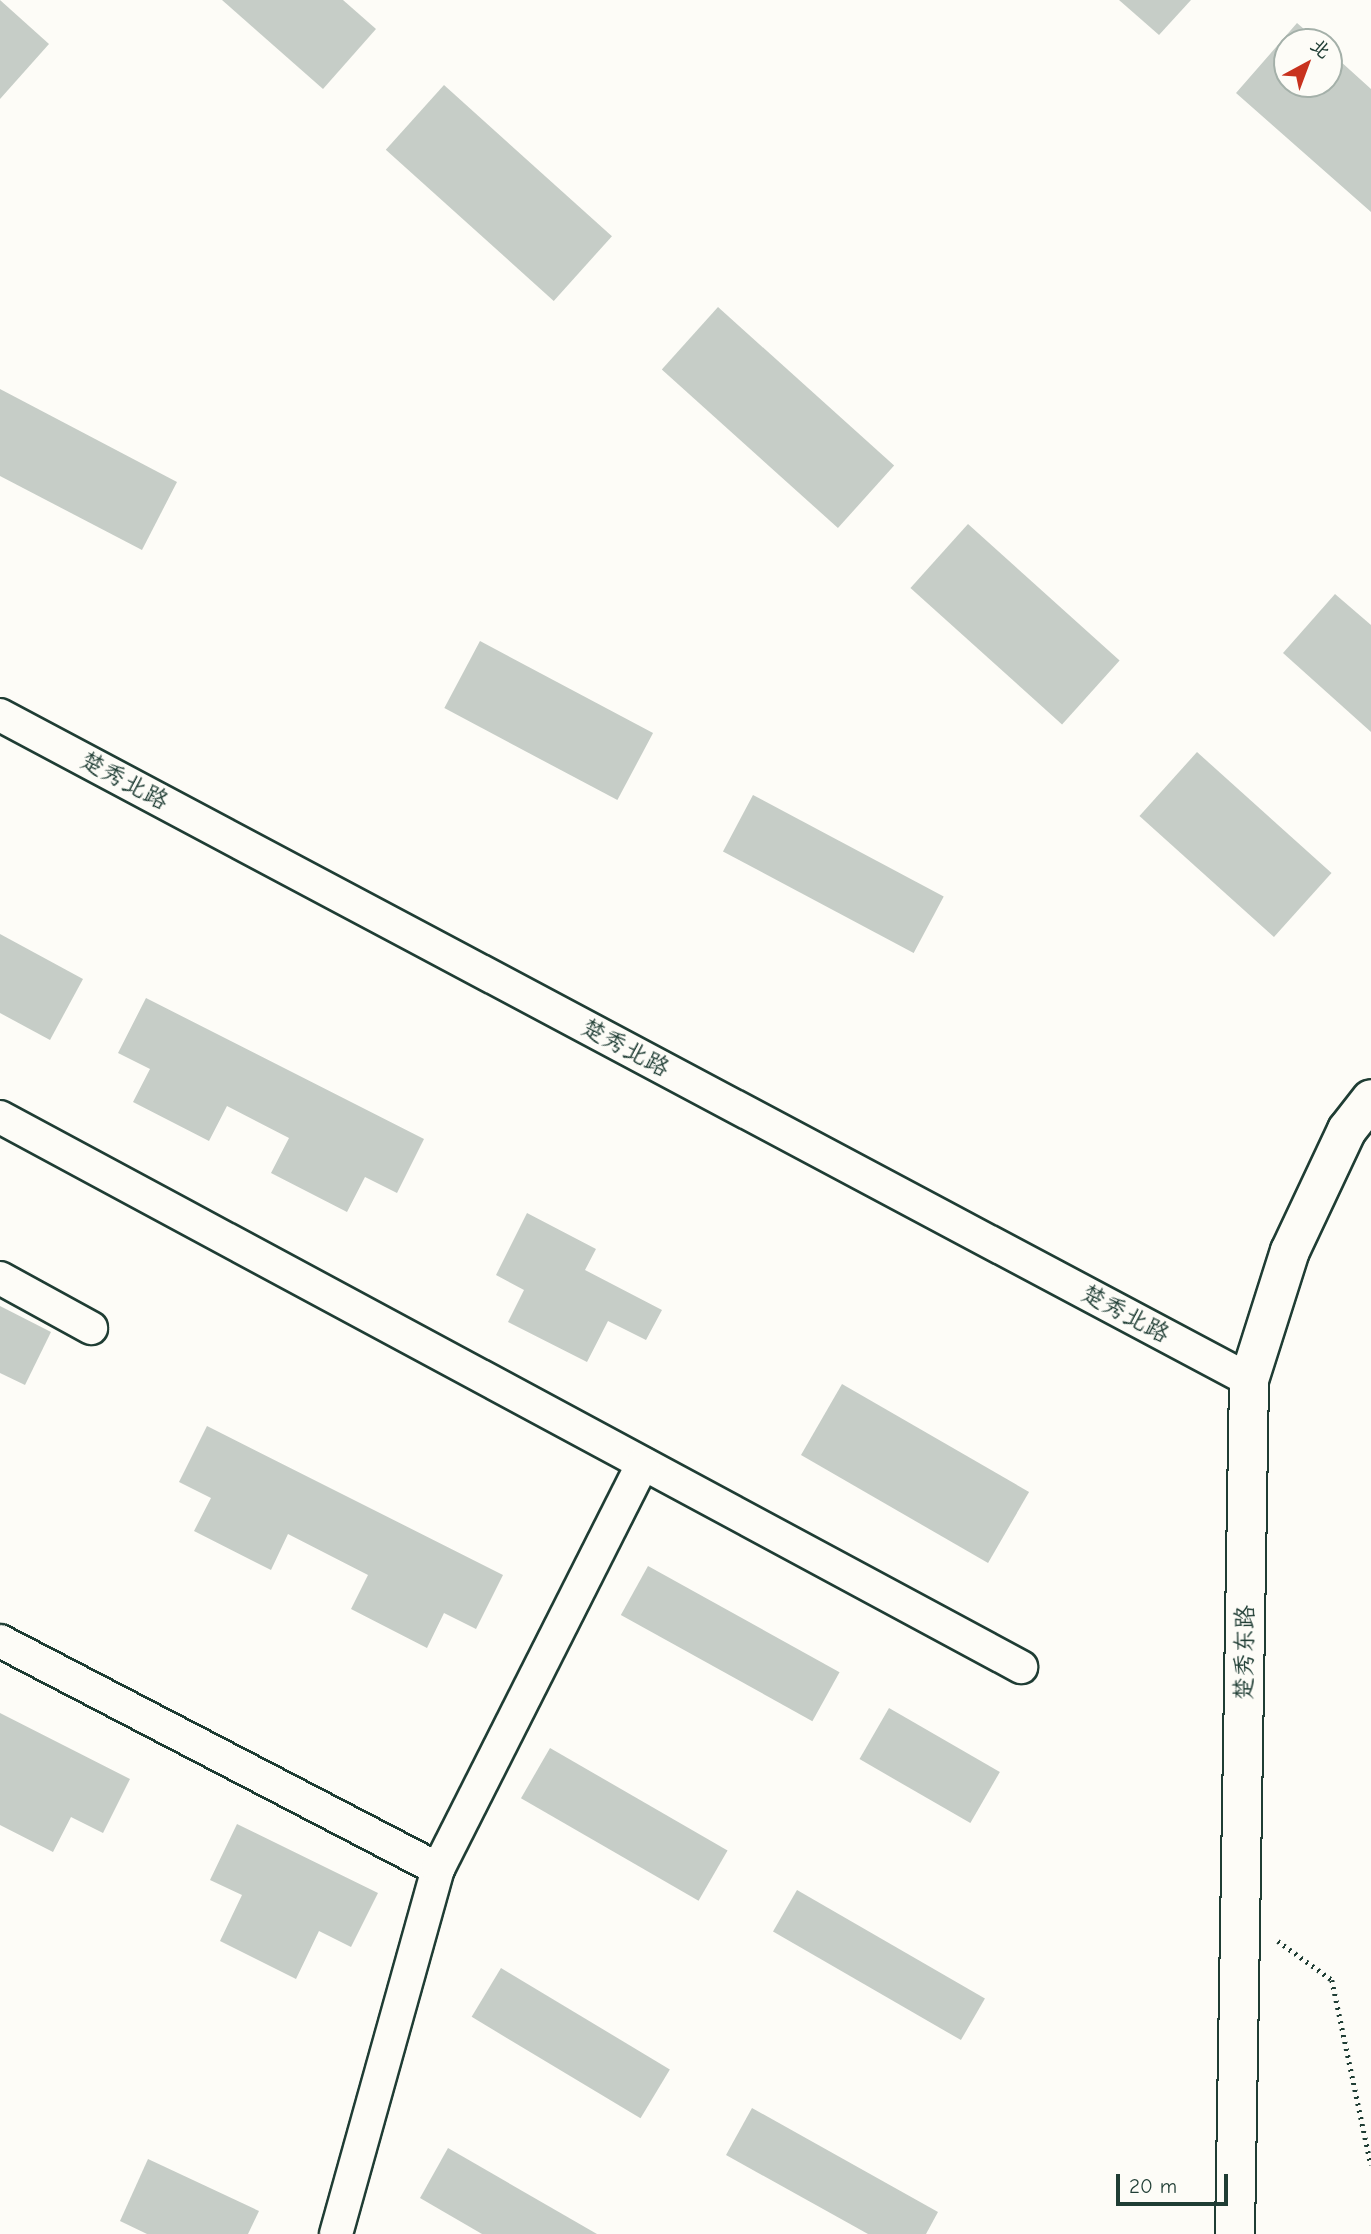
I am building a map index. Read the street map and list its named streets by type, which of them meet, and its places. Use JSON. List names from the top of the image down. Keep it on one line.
{"streets":{"street":["楚秀北路","楚秀东路"]},"crossings":[["楚秀北路","楚秀东路"]],"scale_bar":"20 m","north":"top right"}
